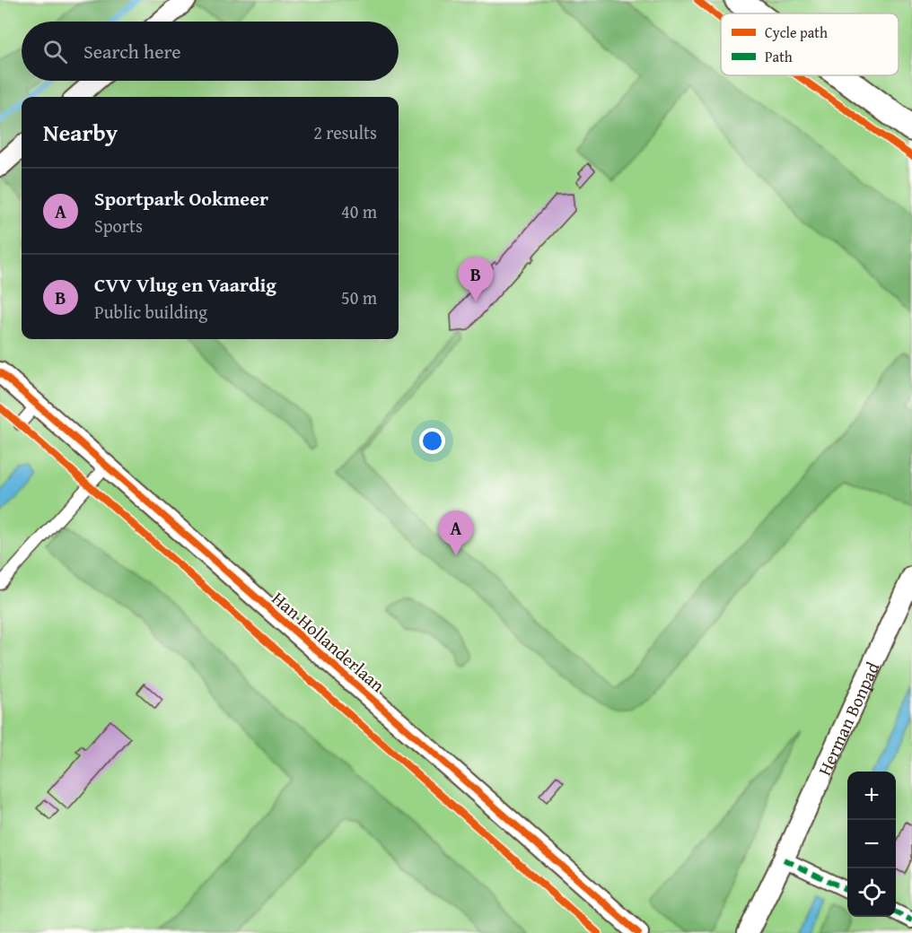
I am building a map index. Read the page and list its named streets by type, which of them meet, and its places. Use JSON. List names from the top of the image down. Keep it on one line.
{"streets":{"street":["Han Hollanderlaan","Herman Bonpad"]},"legend":["Cycle path","Path"],"page":{"search":"Search here","heading":["Nearby","2 results"],"list":[{"mark":"A","name":"Sportpark Ookmeer","note":"Sports","value":"40 m"},{"mark":"B","name":"CVV Vlug en Vaardig","note":"Public building","value":"50 m"}],"pins":["B","A"],"map_buttons":["+","−"]}}
